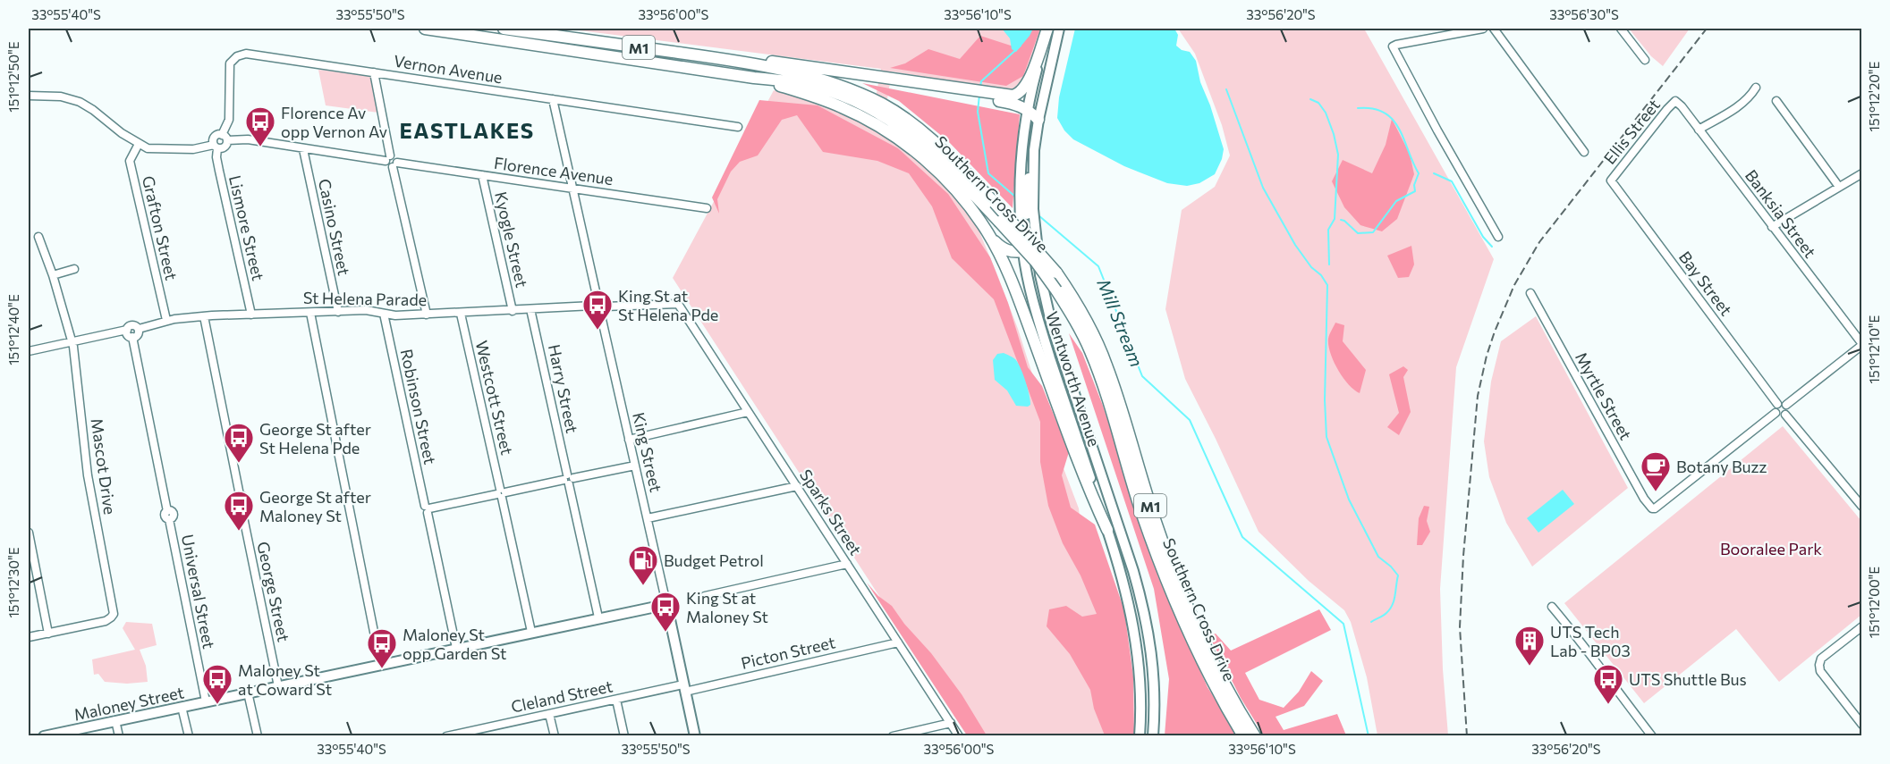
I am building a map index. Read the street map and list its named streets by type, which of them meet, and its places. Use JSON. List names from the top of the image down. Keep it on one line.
{"streets":{"highway":["M1","Southern Cross Drive"],"main road":["Wentworth Avenue","King Street","Maloney Street"],"street":["Vernon Avenue","Ellis Street","Florence Avenue","Banksia Street","Casino Street","Grafton Street","Lismore Street","Kyogle Street","Bay Street","St Helena Parade","Harry Street","Myrtle Street","Westcott Street","Robinson Street","Mascot Drive","Sparks Street","Universal Street","George Street","Picton Street","Cleland Street"]},"crossings":[["Ellis Street","Banksia Street"],["Ellis Street","Bay Street"],["Florence Avenue","Kyogle Street"],["Casino Street","St Helena Parade"],["Grafton Street","St Helena Parade"],["Lismore Street","St Helena Parade"],["Kyogle Street","St Helena Parade"],["Bay Street","Myrtle Street"],["St Helena Parade","Harry Street"],["St Helena Parade","Westcott Street"],["St Helena Parade","Robinson Street"],["St Helena Parade","Universal Street"],["St Helena Parade","George Street"],["Harry Street","Maloney Street"],["Westcott Street","Maloney Street"],["Robinson Street","Maloney Street"],["King Street","Sparks Street"],["King Street","Picton Street"],["King Street","Cleland Street"],["King Street","Maloney Street"],["Sparks Street","Picton Street"],["Universal Street","Maloney Street"],["George Street","Maloney Street"],["Picton Street","Cleland Street"]],"districts":["EASTLAKES"],"water":["Mill Stream"],"parks":["Booralee Park"],"places":{"bus stop":["Florence Av opp Vernon Av","King St at St Helena Pde","George St after St Helena Pde","George St after Maloney St","King St at Maloney St","Maloney St opp Garden St","Maloney St at Coward St","UTS Shuttle Bus"],"cafe":["Botany Buzz"],"fuel station":["Budget Petrol"],"building":["UTS Tech Lab - BP03"]},"coordinates":["33°55'40\"S","33°55'50\"S","33°56'00\"S","33°56'10\"S","33°56'20\"S","33°56'30\"S","151°12'50\"E","151°12'20\"E","151°12'40\"E","151°12'10\"E","151°12'30\"E","151°12'00\"E"]}
